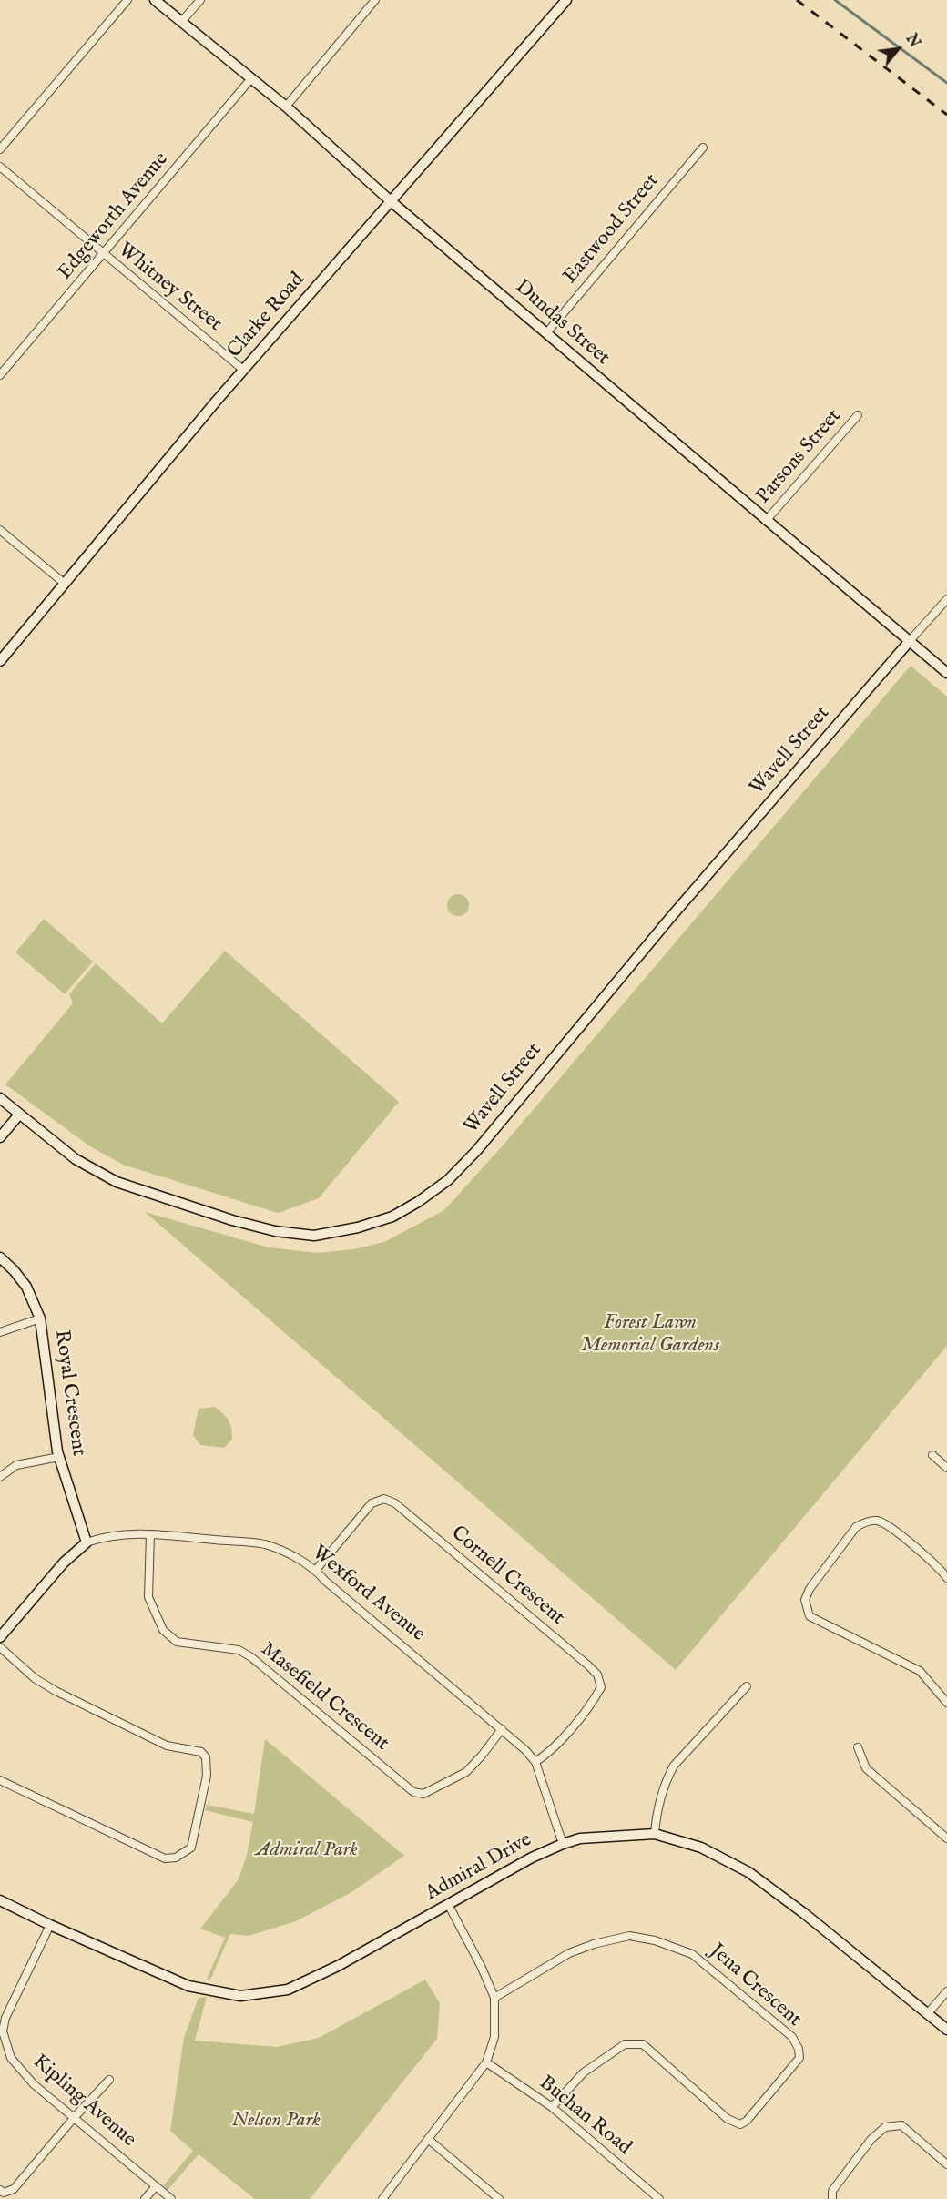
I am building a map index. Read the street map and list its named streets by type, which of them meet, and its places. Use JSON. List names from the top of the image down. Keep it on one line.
{"streets":{"street":["Edgeworth Avenue","Eastwood Street","Whitney Street","Clarke Road","Dundas Street","Parsons Street","Wavell Street","Royal Crescent","Cornell Crescent","Wexford Avenue","Masefield Crescent","Admiral Drive","Jena Crescent","Kipling Avenue","Buchan Road"]},"crossings":[["Edgeworth Avenue","Whitney Street"],["Edgeworth Avenue","Dundas Street"],["Eastwood Street","Dundas Street"],["Whitney Street","Clarke Road"],["Clarke Road","Dundas Street"],["Dundas Street","Parsons Street"],["Dundas Street","Wavell Street"],["Royal Crescent","Wexford Avenue"],["Cornell Crescent","Wexford Avenue"],["Wexford Avenue","Masefield Crescent"],["Wexford Avenue","Admiral Drive"],["Admiral Drive","Kipling Avenue"],["Jena Crescent","Buchan Road"]],"parks":["Forest Lawn Memorial Gardens","Admiral Park","Nelson Park"],"north":"top right"}
